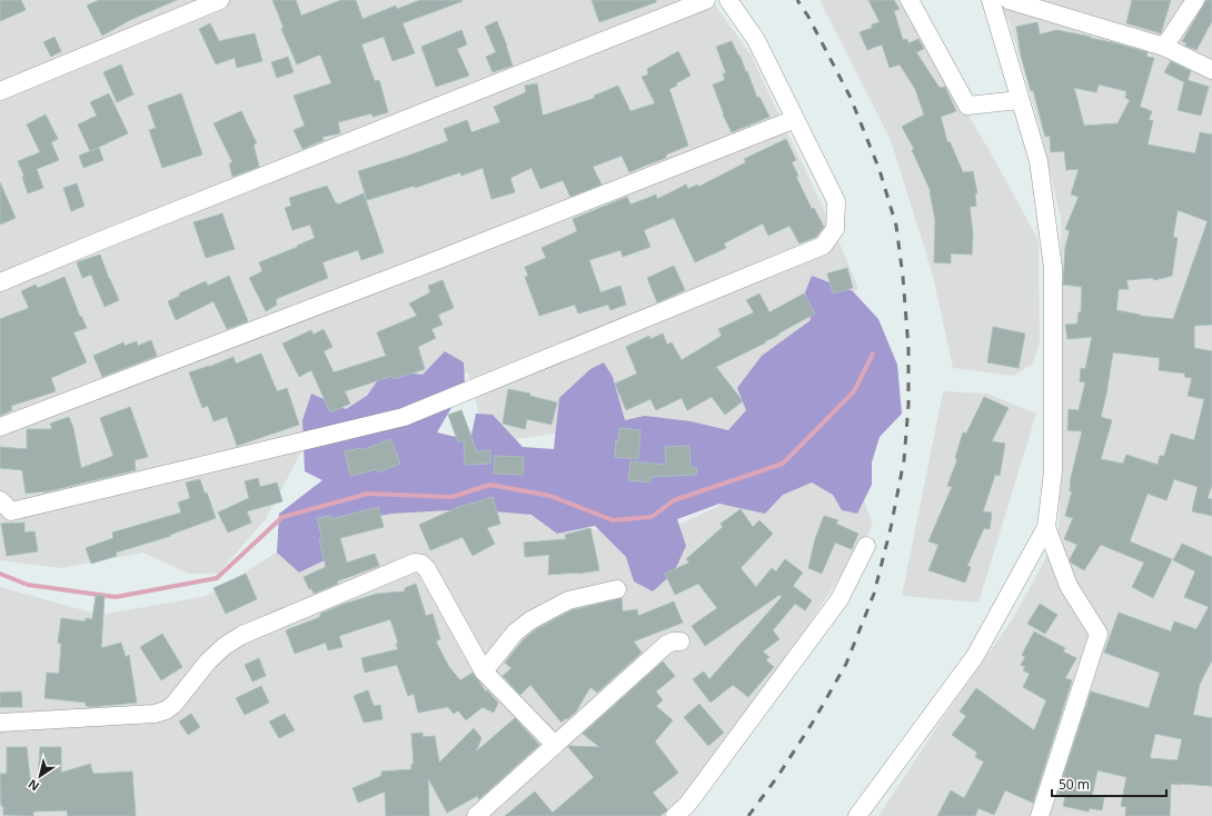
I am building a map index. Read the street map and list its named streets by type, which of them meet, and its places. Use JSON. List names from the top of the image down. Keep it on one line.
{"scale_bar":"50 m","north":"bottom left"}
